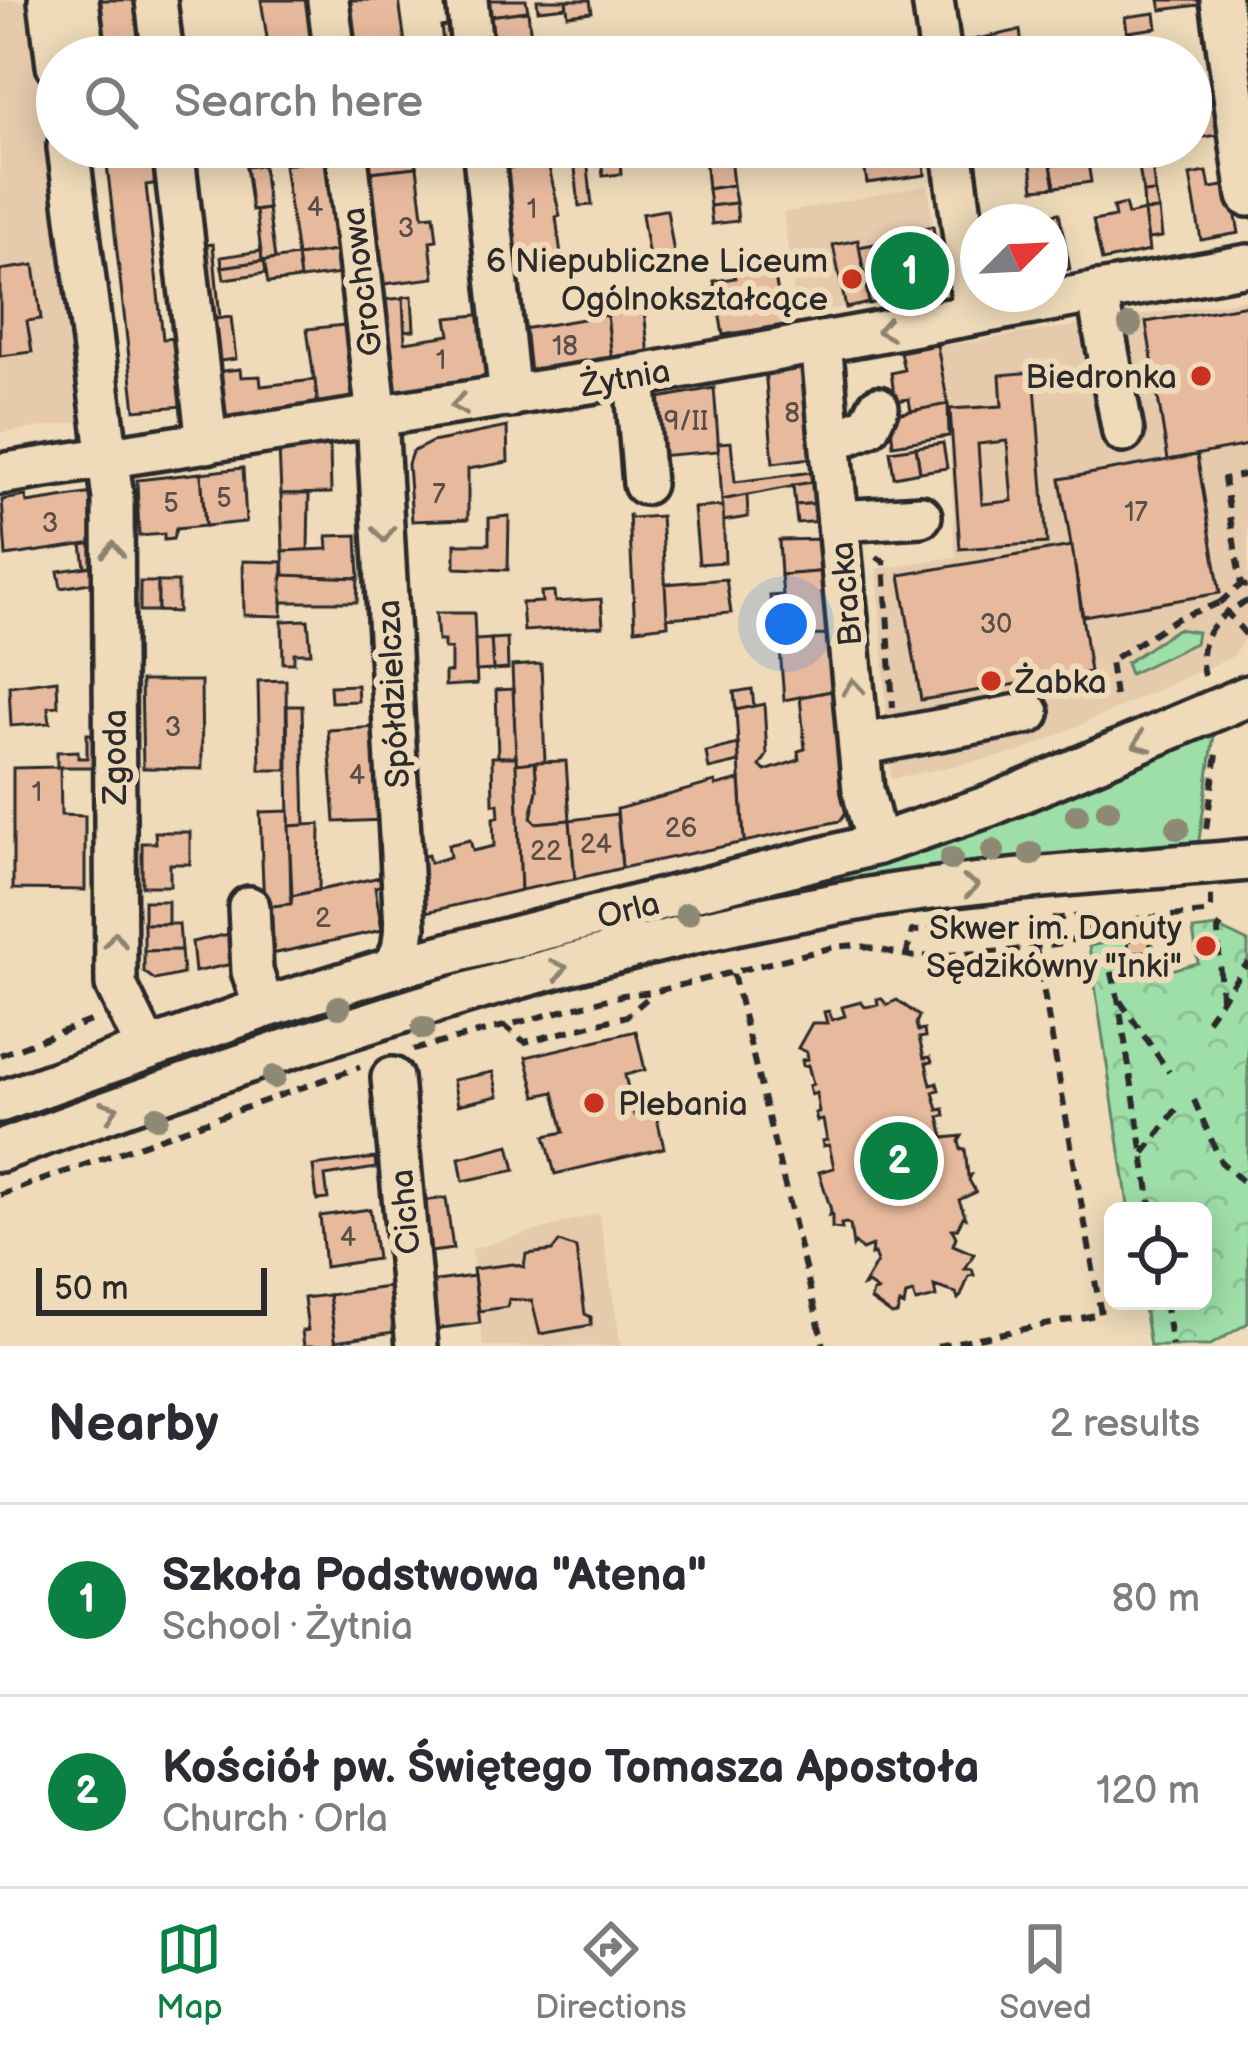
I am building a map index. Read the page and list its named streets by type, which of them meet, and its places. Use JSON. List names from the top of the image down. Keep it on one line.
{"streets":{"street":["Grochowa","Żytnia","Bracka","Spółdzielcza","Zgoda","Orla","Cicha"]},"crossings":[["Grochowa","Żytnia"],["Grochowa","Spółdzielcza"],["Żytnia","Bracka"],["Żytnia","Spółdzielcza"],["Żytnia","Zgoda"],["Bracka","Orla"],["Spółdzielcza","Orla"],["Zgoda","Orla"]],"one_way":["Bracka","Spółdzielcza","Zgoda"],"places":["6 Niepubliczne Liceum Ogólnokształcące","Biedronka","Żabka","Skwer im. Danuty Sędzikówny \"Inki\"","Plebania"],"house_numbers":["4","1","3","18","1","8","9/II","7","5","5","17","3","30","3","4","1","26","24","22","2","4"],"scale_bar":"50 m","north":"top right","page":{"search":"Search here","pins":["1","2"],"scale":"50 m","heading":["Nearby","2 results"],"list":[{"mark":"1","name":"Szkoła Podstwowa \"Atena\"","note":"School · Żytnia","value":"80 m"},{"mark":"2","name":"Kościół pw. Świętego Tomasza Apostoła","note":"Church · Orla","value":"120 m"}],"nav":["Map","Directions","Saved"]}}
